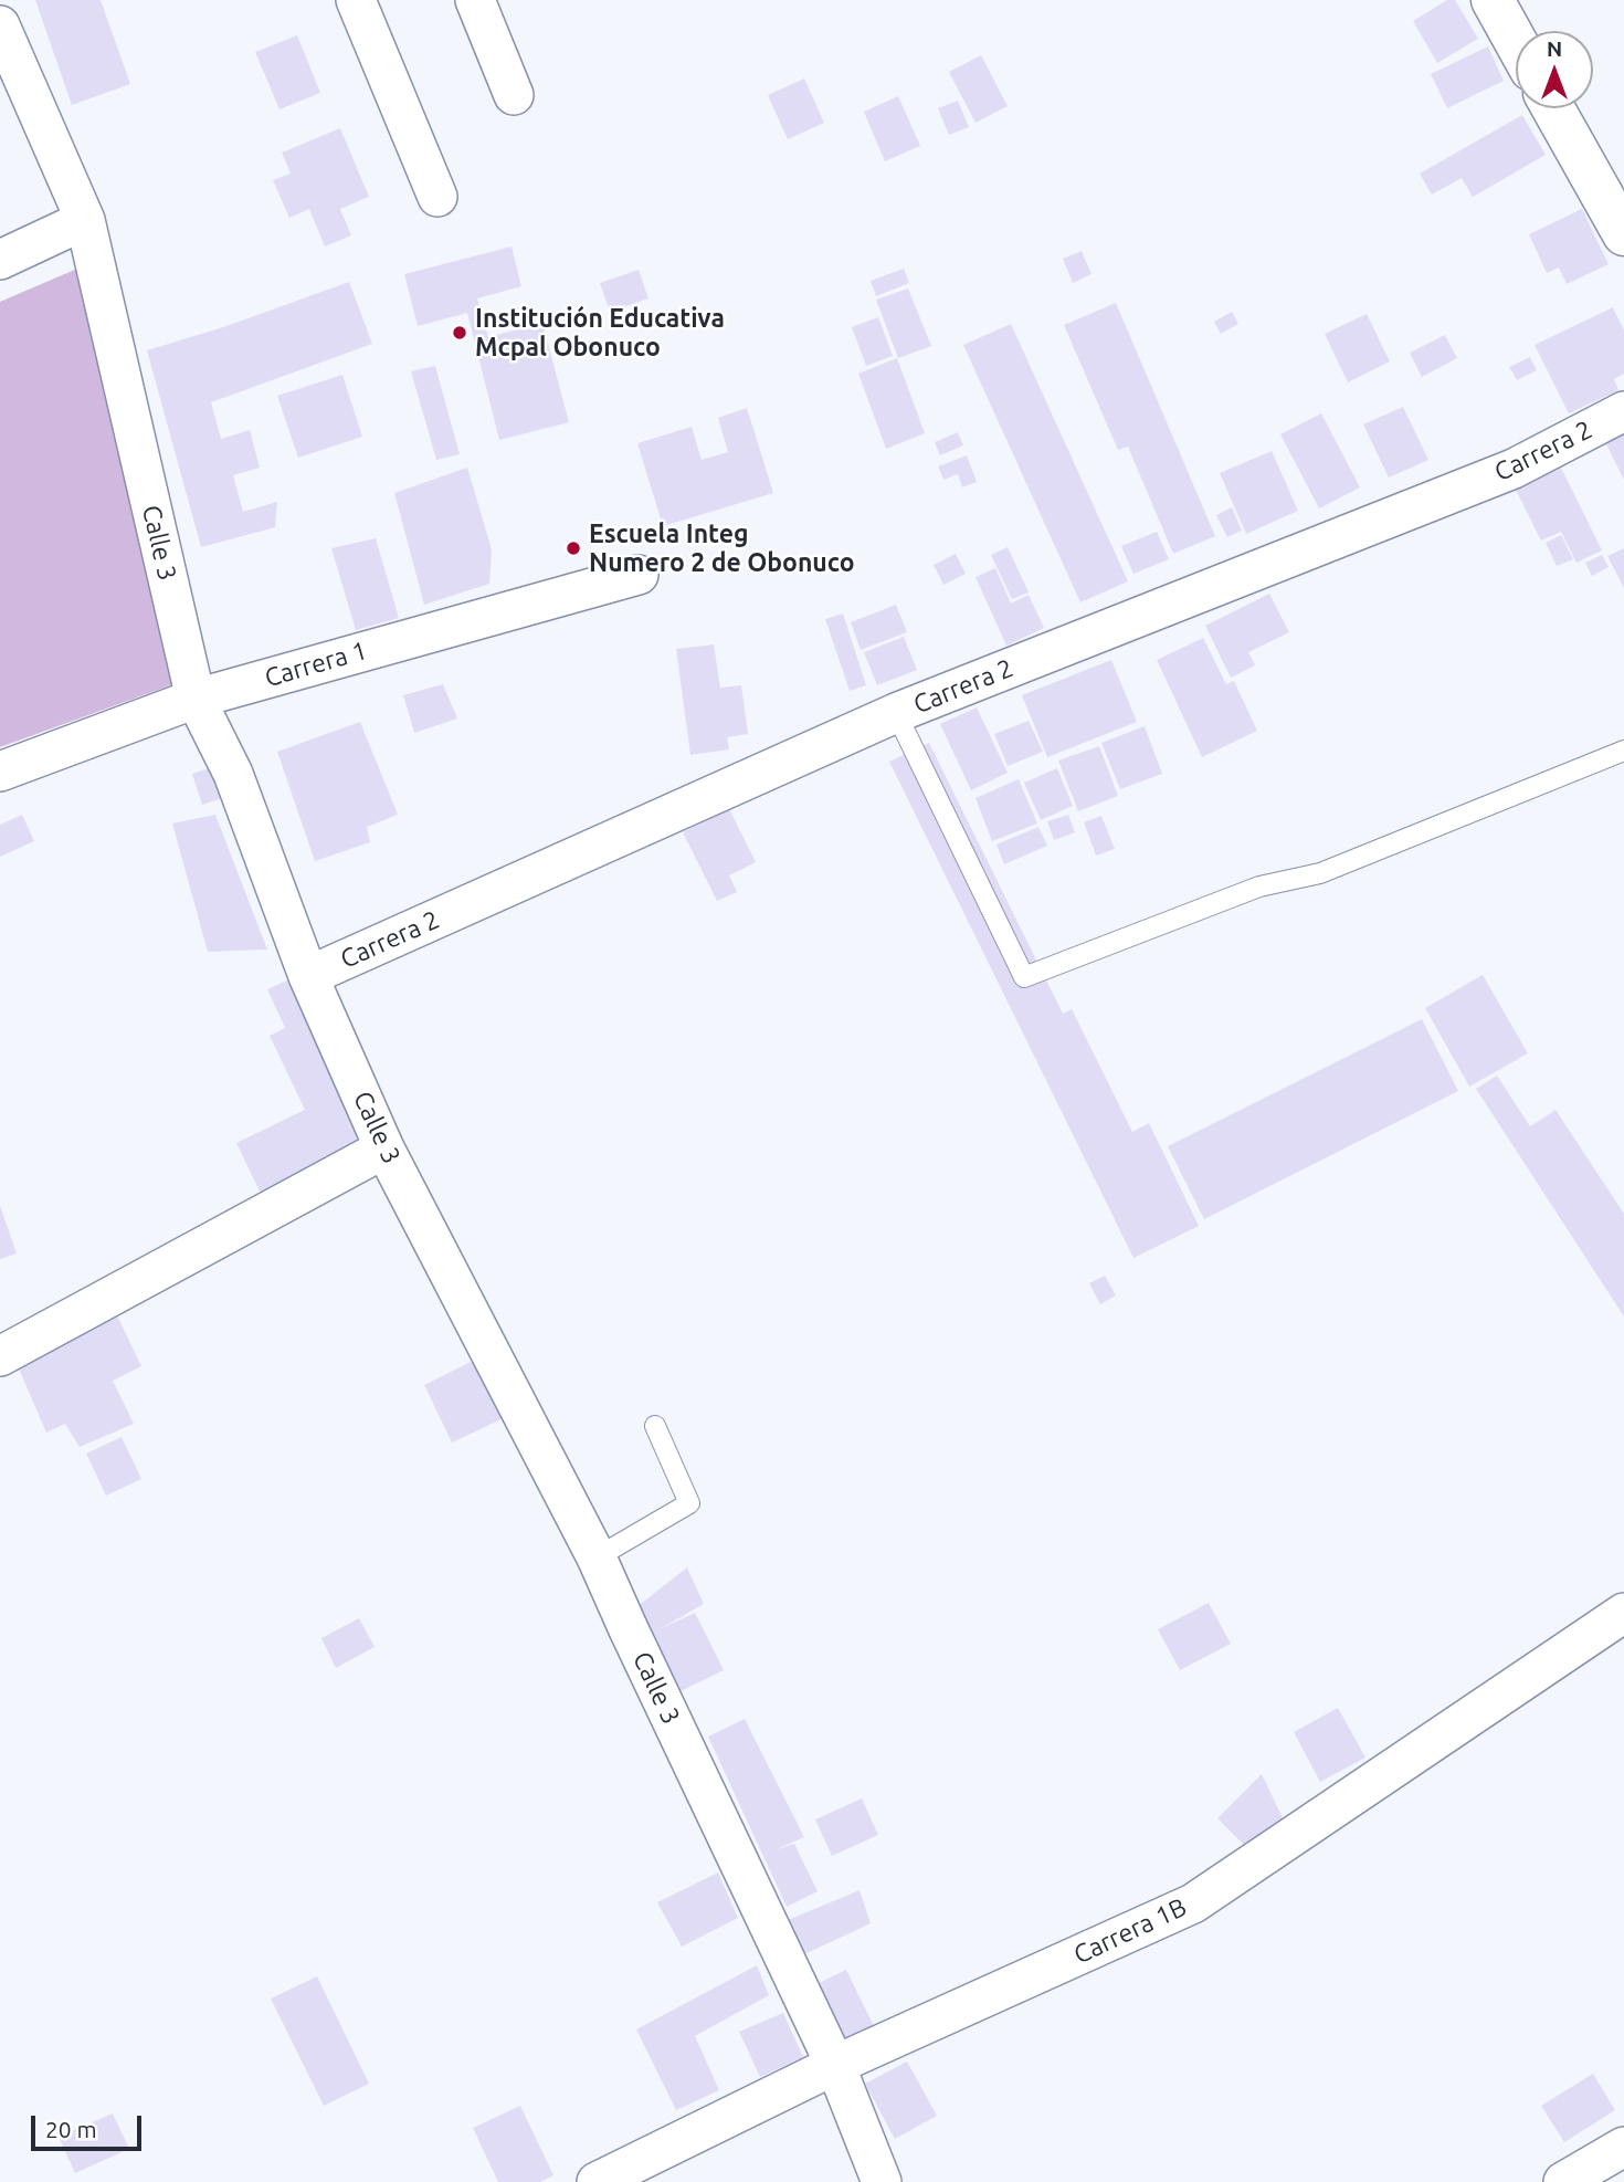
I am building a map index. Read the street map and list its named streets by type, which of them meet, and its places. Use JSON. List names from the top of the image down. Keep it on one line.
{"streets":{"street":["Carrera 2","Calle 3","Carrera 1","Carrera 1B"]},"crossings":[["Carrera 2","Calle 3"],["Calle 3","Carrera 1"],["Calle 3","Carrera 1B"]],"places":["Institución Educativa Mcpal Obonuco","Escuela Integ Numero 2 de Obonuco"],"scale_bar":"20 m","north":"top"}
